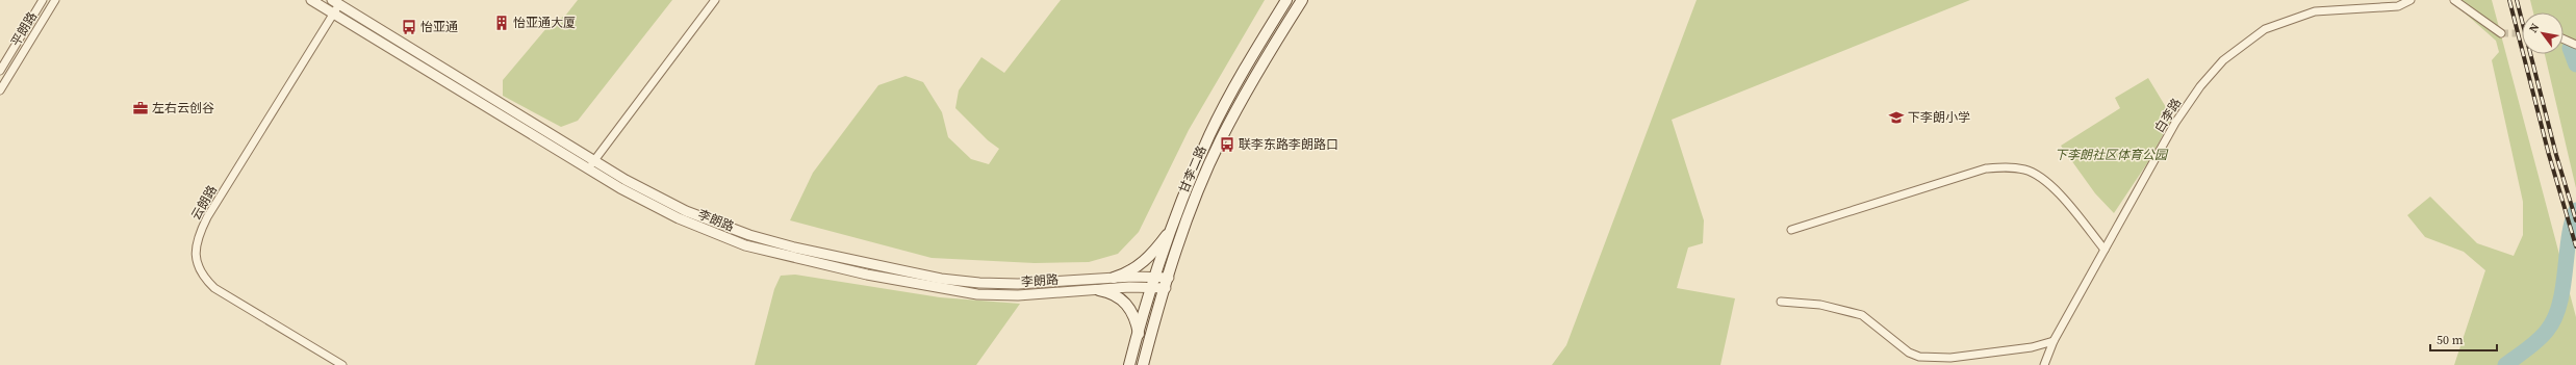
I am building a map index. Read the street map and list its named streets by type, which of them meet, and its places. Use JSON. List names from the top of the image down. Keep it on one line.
{"streets":{"main road":["甘李二路"],"street":["平朗路","白李路","云朗路","李朗路"]},"crossings":[["甘李二路","李朗路"],["云朗路","李朗路"]],"parks":["下李朗社区体育公园"],"places":{"building":["怡亚通大厦"],"bus stop":["怡亚通","联李东路李朗路口"],"office":["左右云创谷"],"school or university":["下李朗小学"]},"scale_bar":"50 m","north":"top left"}
